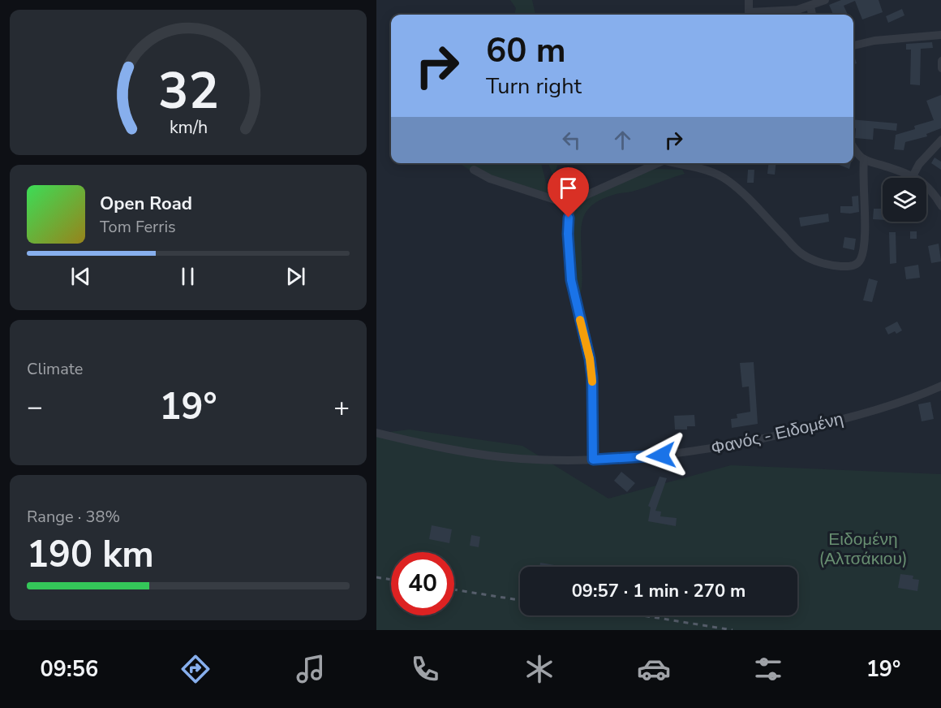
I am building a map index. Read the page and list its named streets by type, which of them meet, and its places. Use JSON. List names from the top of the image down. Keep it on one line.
{"streets":{"street":["Φανός - Ειδομένη"]},"parks":["Ειδομένη (Αλτσάκιου)"],"page":{"turn":["60 m","Turn right"],"song":["Open Road","Tom Ferris"],"tile":["Climate",["Range · 38%","190 km"]],"heat":["−","19°","+"],"limit":"40","trip":"09:57 · 1 min · 270 m","tabs":["09:56","19°"],"gauge":["32","km/h"]}}
